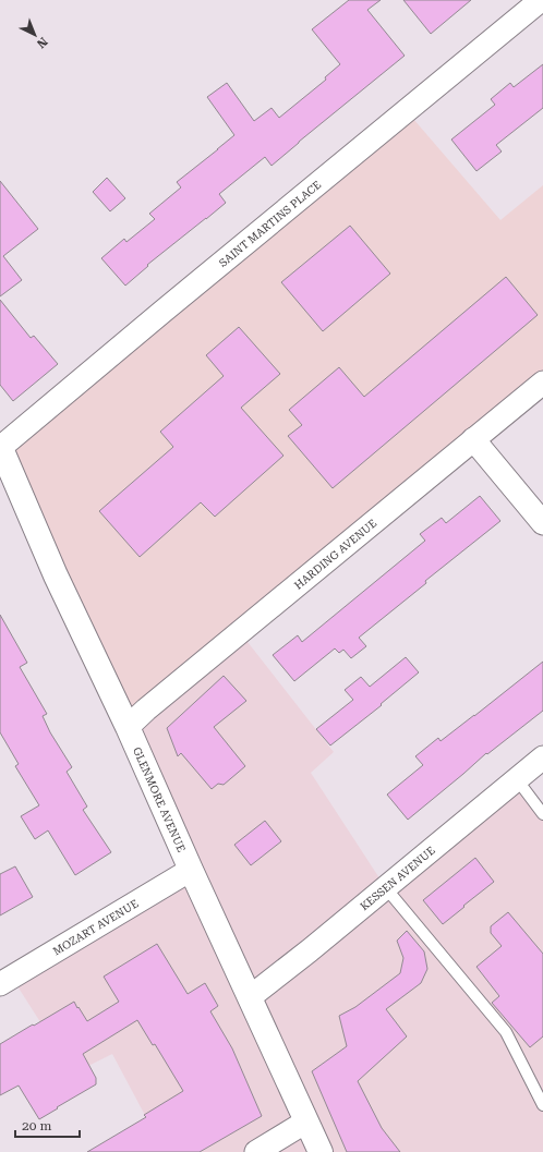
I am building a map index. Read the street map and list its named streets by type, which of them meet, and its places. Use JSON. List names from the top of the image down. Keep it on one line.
{"streets":{"street":["SAINT MARTINS PLACE","HARDING AVENUE","GLENMORE AVENUE","KESSEN AVENUE","MOZART AVENUE"]},"crossings":[["SAINT MARTINS PLACE","GLENMORE AVENUE"],["HARDING AVENUE","GLENMORE AVENUE"],["GLENMORE AVENUE","KESSEN AVENUE"],["GLENMORE AVENUE","MOZART AVENUE"]],"scale_bar":"20 m","north":"bottom right"}
